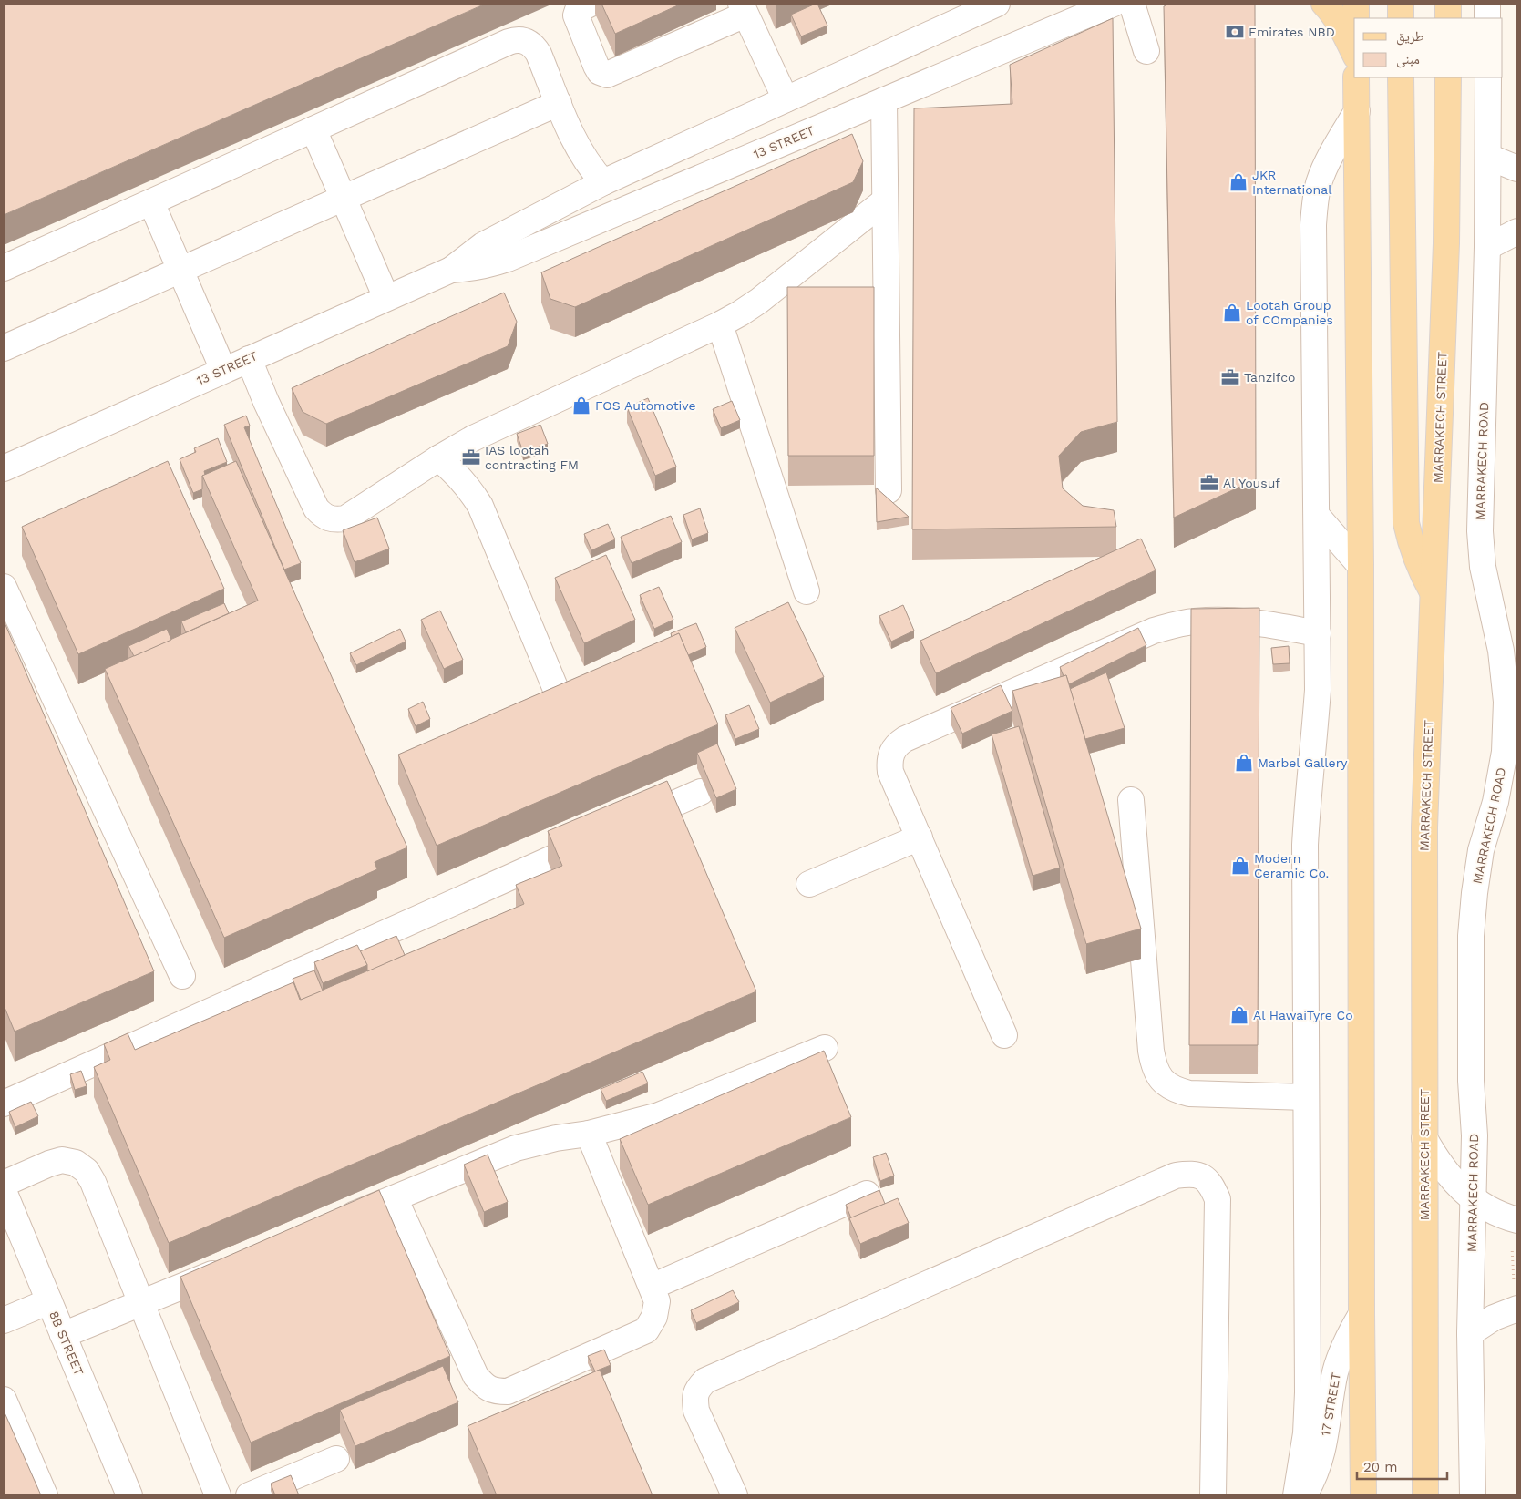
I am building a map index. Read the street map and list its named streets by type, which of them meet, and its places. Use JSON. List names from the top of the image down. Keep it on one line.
{"streets":{"main road":["MARRAKECH STREET"],"street":["13 STREET","MARRAKECH ROAD","8B STREET","17 STREET"]},"places":{"bank":["Emirates NBD"],"shop":["JKR International","Lootah Group of COmpanies","FOS Automotive","Marbel Gallery","Modern Ceramic Co.","Al HawaiTyre Co"],"office":["Tanzifco","IAS lootah contracting FM","Al Yousuf"]},"legend":["طريق","مبنى"],"scale_bar":"20 m"}
